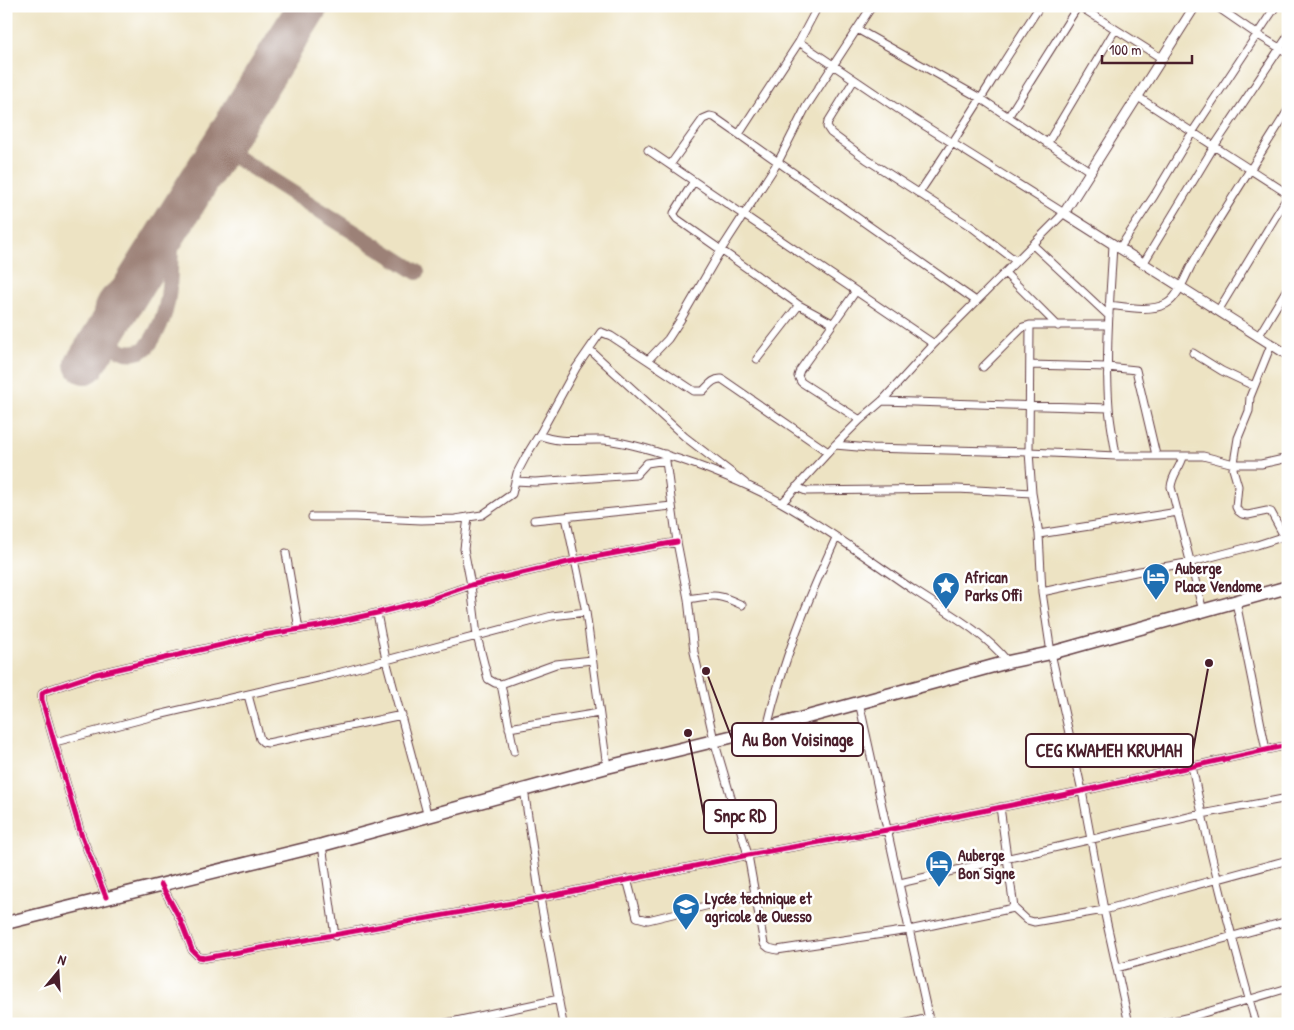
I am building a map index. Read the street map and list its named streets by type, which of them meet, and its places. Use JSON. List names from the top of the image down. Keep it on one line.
{"places":{"hotel":["Auberge Place Vendome","Auberge Bon Signe"],"place":["African Parks Offi"],"other":["CEG KWAMEH KRUMAH","Au Bon Voisinage","Snpc RD"],"school or university":["Lycée technique et agricole de Ouesso"]},"scale_bar":"100 m","north":"top"}
